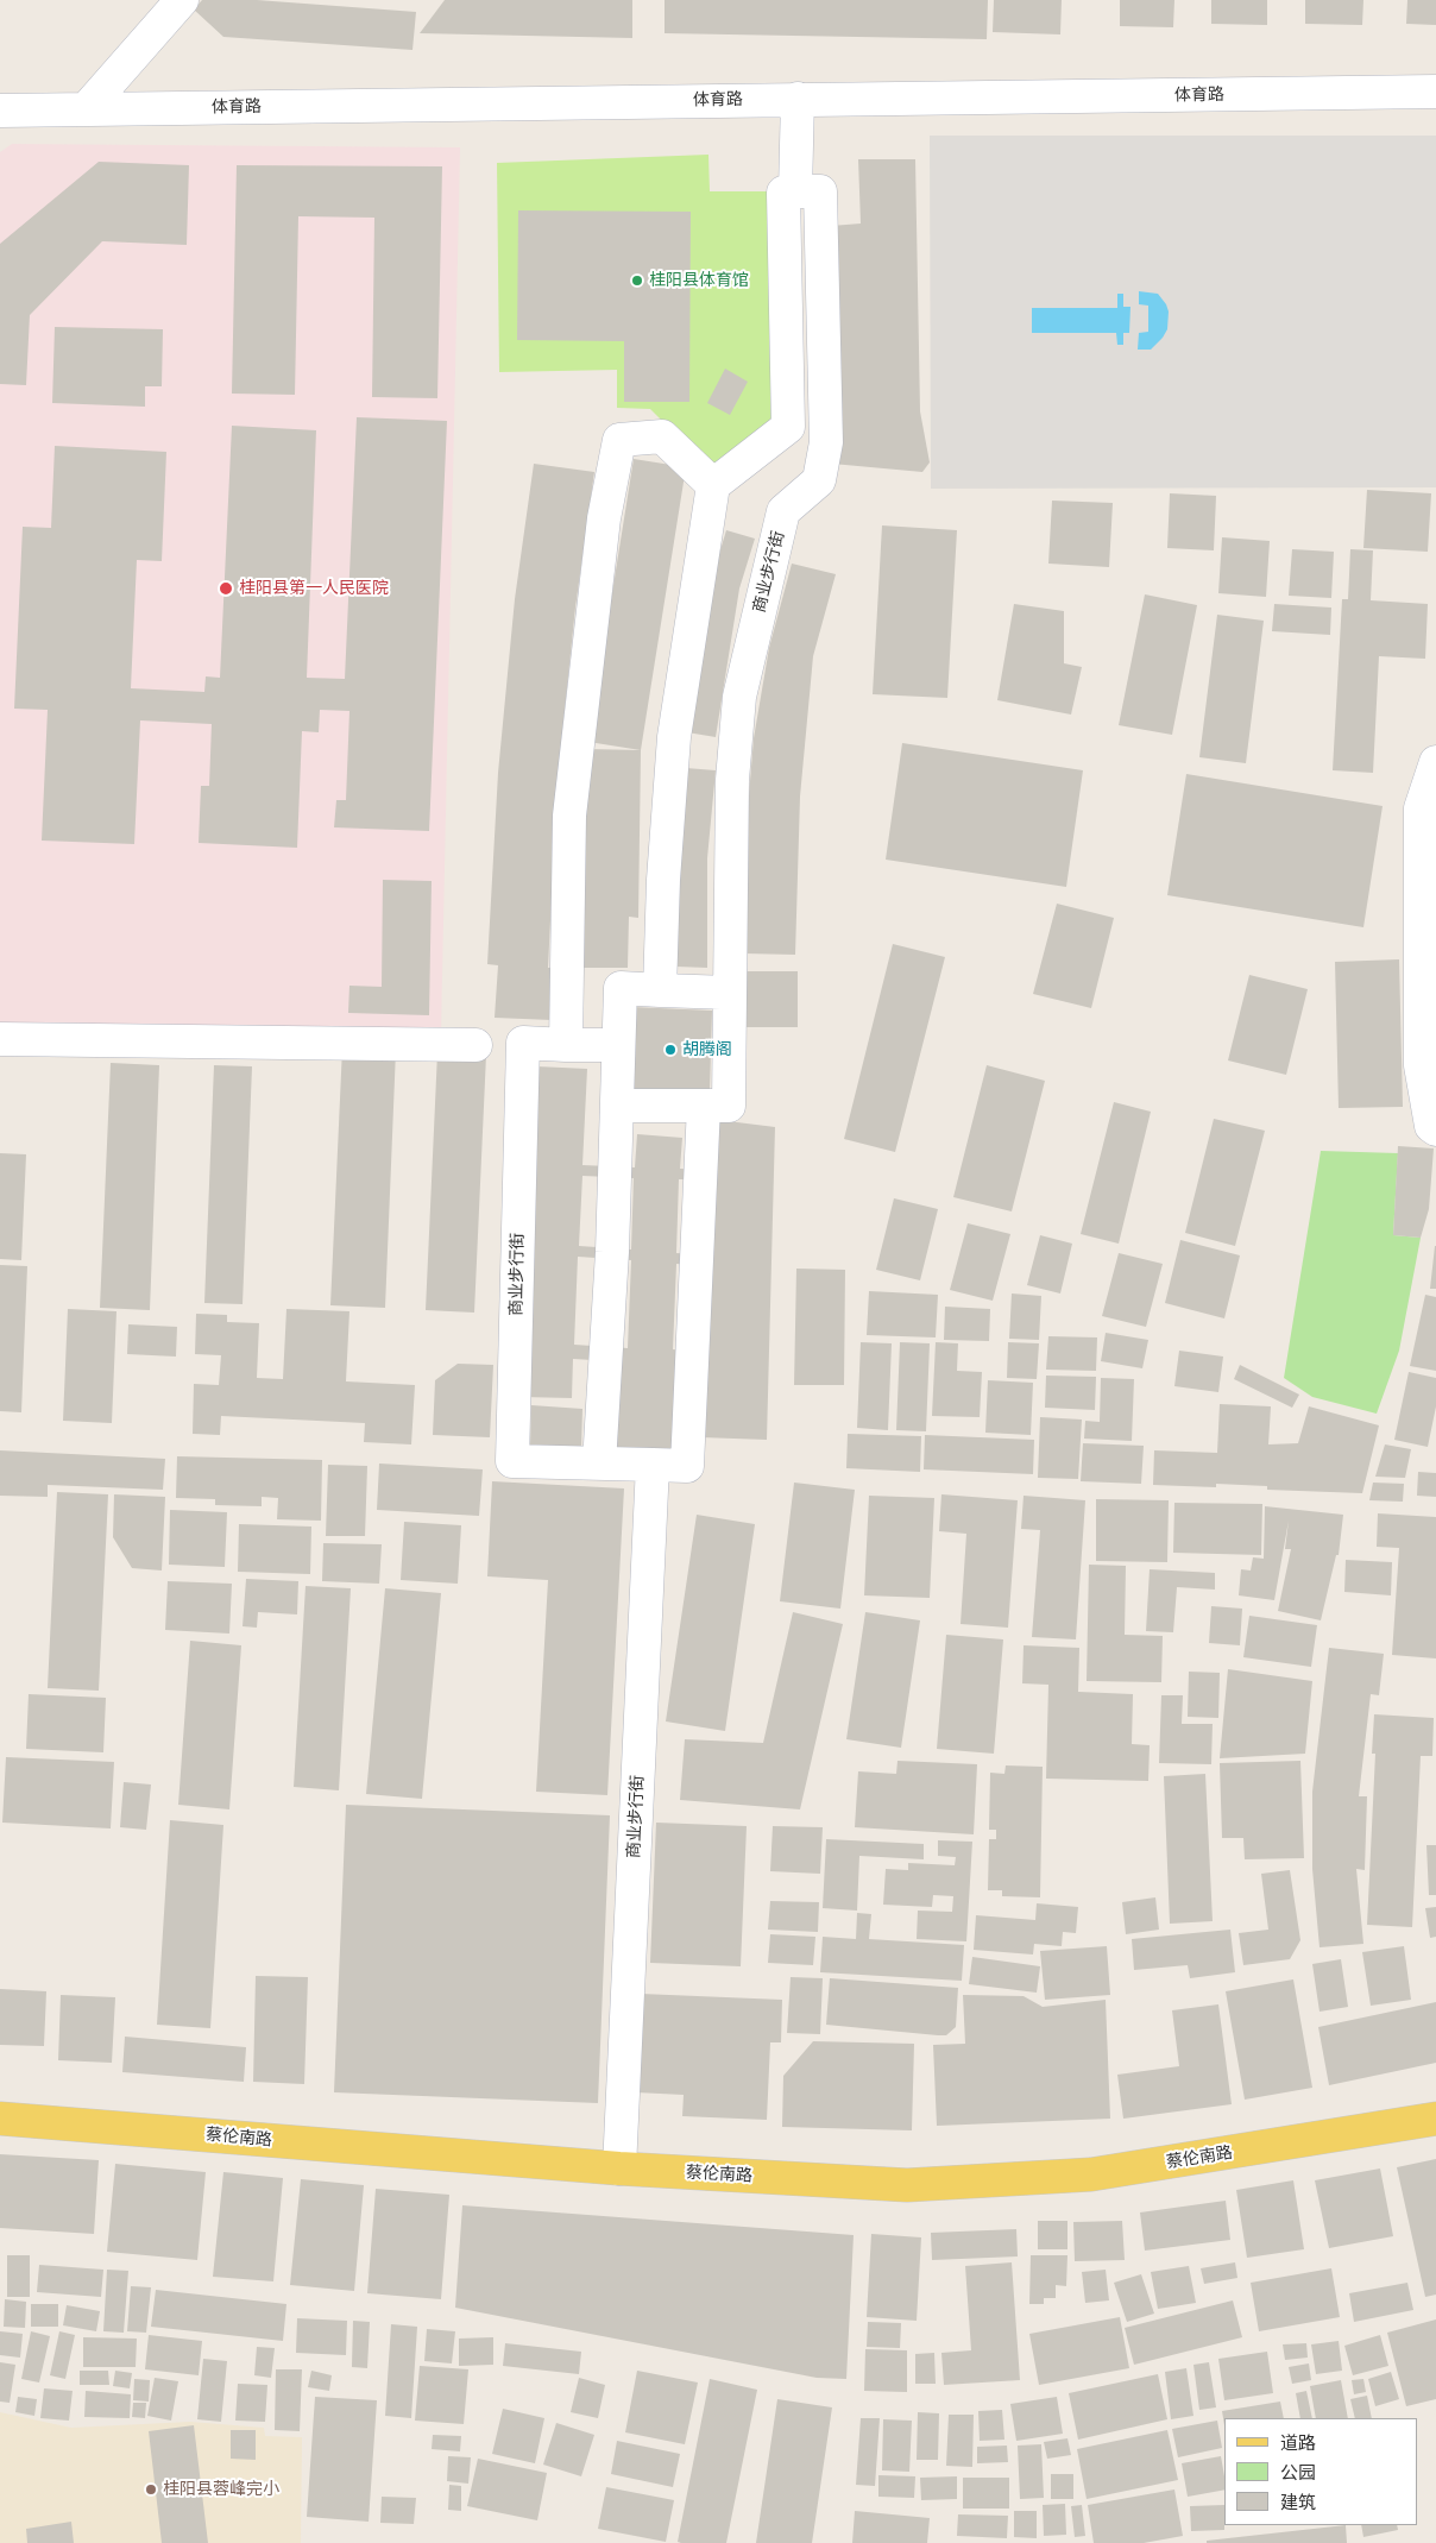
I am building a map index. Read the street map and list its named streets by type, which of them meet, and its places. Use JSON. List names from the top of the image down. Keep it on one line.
{"streets":{"main road":["蔡伦南路"],"street":["体育路","商业步行街"]},"crossings":[["商业步行街","蔡伦南路"]],"places":["桂阳县体育馆","桂阳县第一人民医院","胡腾阁","桂阳县蓉峰完小"],"legend":["道路","公园","建筑"]}
